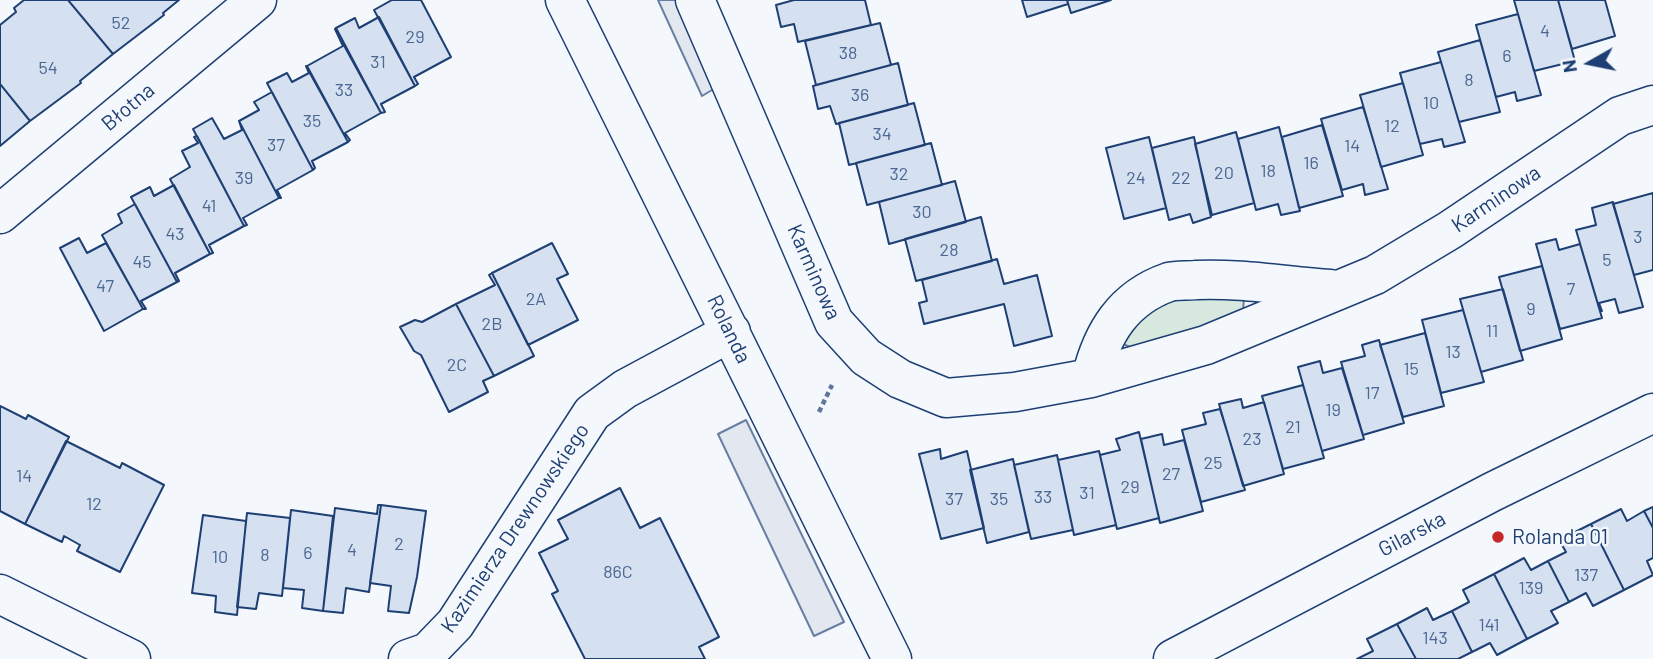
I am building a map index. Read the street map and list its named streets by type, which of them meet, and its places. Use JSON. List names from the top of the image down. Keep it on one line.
{"streets":{"street":["Błotna","Karminowa","Rolanda","Kazimierza Drewnowskiego","Gilarska"]},"crossings":[["Rolanda","Kazimierza Drewnowskiego"]],"places":["Rolanda 01"],"house_numbers":["52","4","29","38","6","31","54","8","33","36","10","35","12","34","37","14","16","18","20","32","39","24","22","41","30","43","3","28","5","45","47","7","2A","9","2B","11","13","2C","15","17","19","21","23","25","27","14","29","31","33","37","35","12","2","4","6","8","10","86C","137","139","141","143"],"north":"left"}
